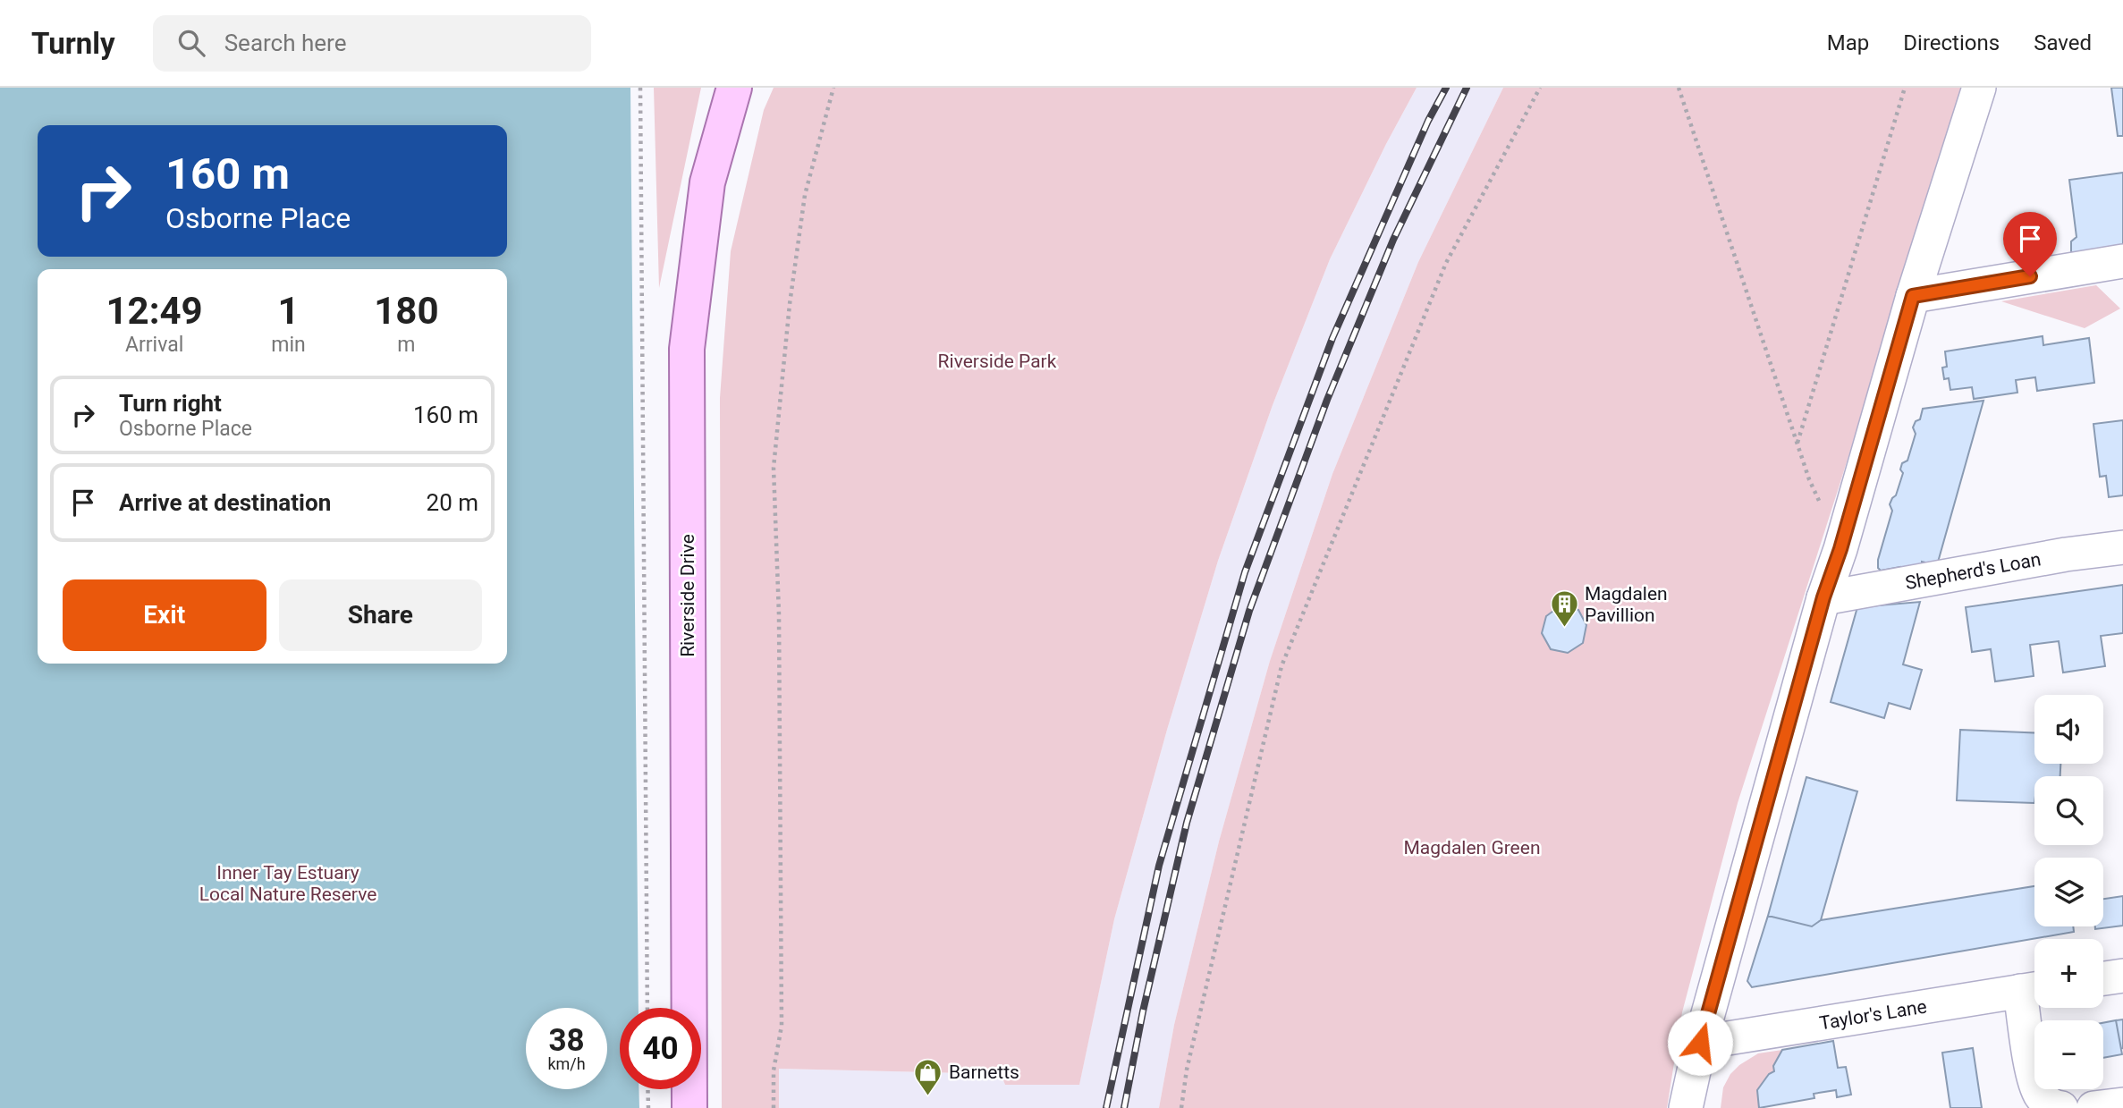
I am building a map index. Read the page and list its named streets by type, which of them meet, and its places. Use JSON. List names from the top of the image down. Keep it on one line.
{"streets":{"main road":["Riverside Drive"],"street":["Shepherd's Loan","Taylor's Lane"]},"parks":["Riverside Park","Magdalen Green","Inner Tay Estuary Local Nature Reserve"],"places":{"building":["Magdalen Pavillion"],"shop":["Barnetts"]},"page":{"header":"Turnly","search":"Search here","nav":["Map","Directions","Saved"],"turn":["160 m","Osborne Place"],"eta":["12:49","Arrival","1","min","180","m"],"list":[{"name":"Turn right","note":"Osborne Place","value":"160 m"},{"name":"Arrive at destination","value":"20 m"}],"buttons":["Exit","Share"],"map_buttons":["+","−"],"speed":"38 km/h","limit":"40"}}
